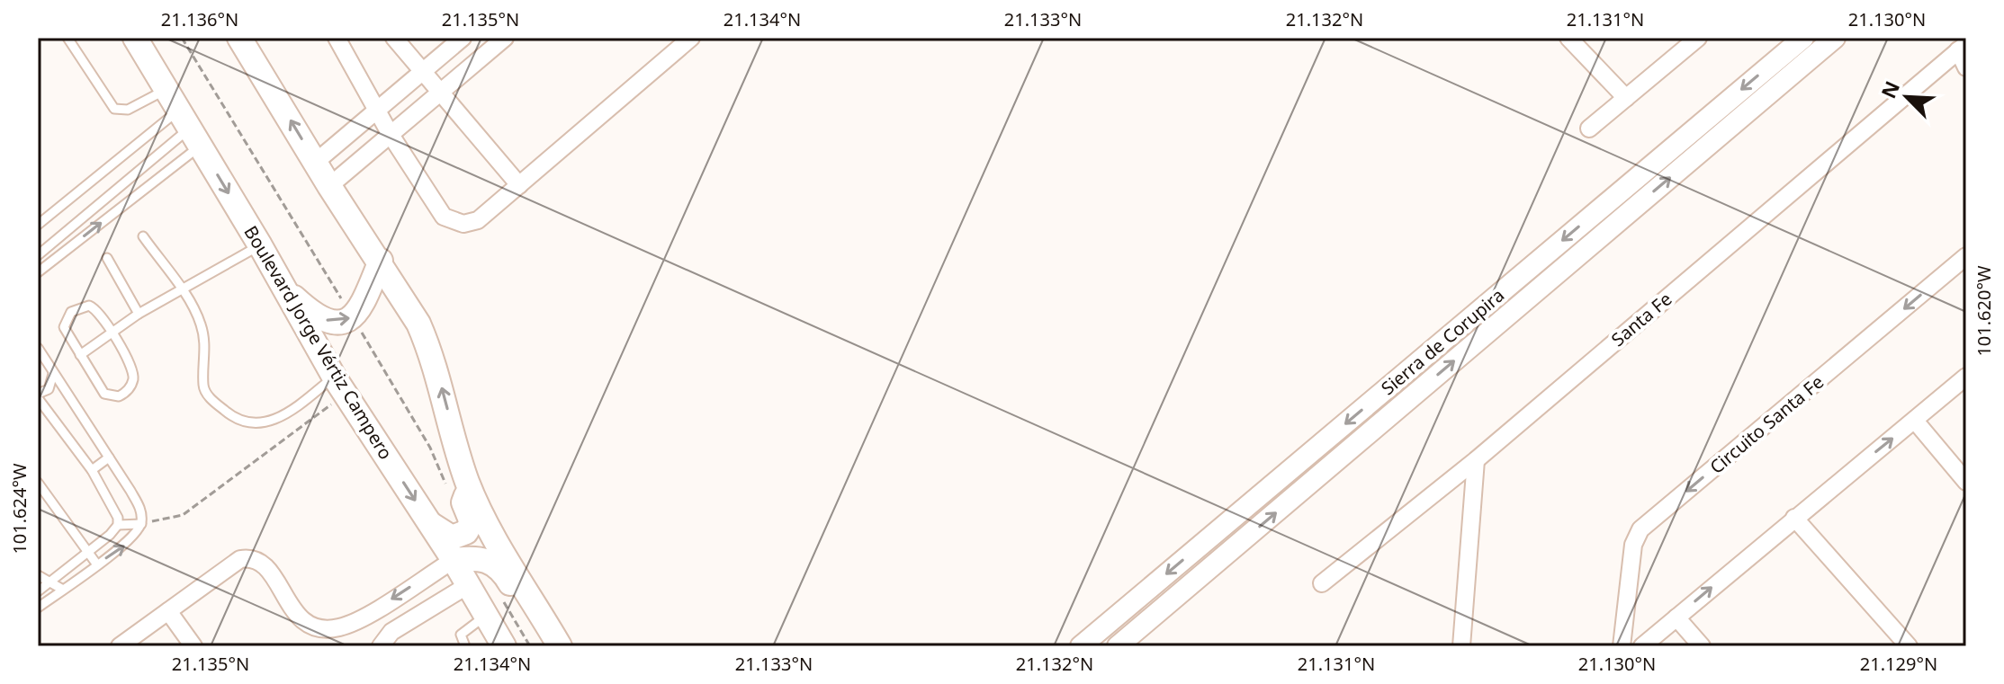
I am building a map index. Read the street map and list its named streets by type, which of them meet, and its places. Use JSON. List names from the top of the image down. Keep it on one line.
{"streets":{"main road":["Boulevard Jorge Vértiz Campero"],"street":["Santa Fe","Sierra de Corupira","Circuito Santa Fe"]},"north":"top left","coordinates":["21.136°N","21.135°N","21.134°N","21.133°N","21.132°N","21.131°N","21.130°N","101.620°W","101.624°W","21.129°N"]}
